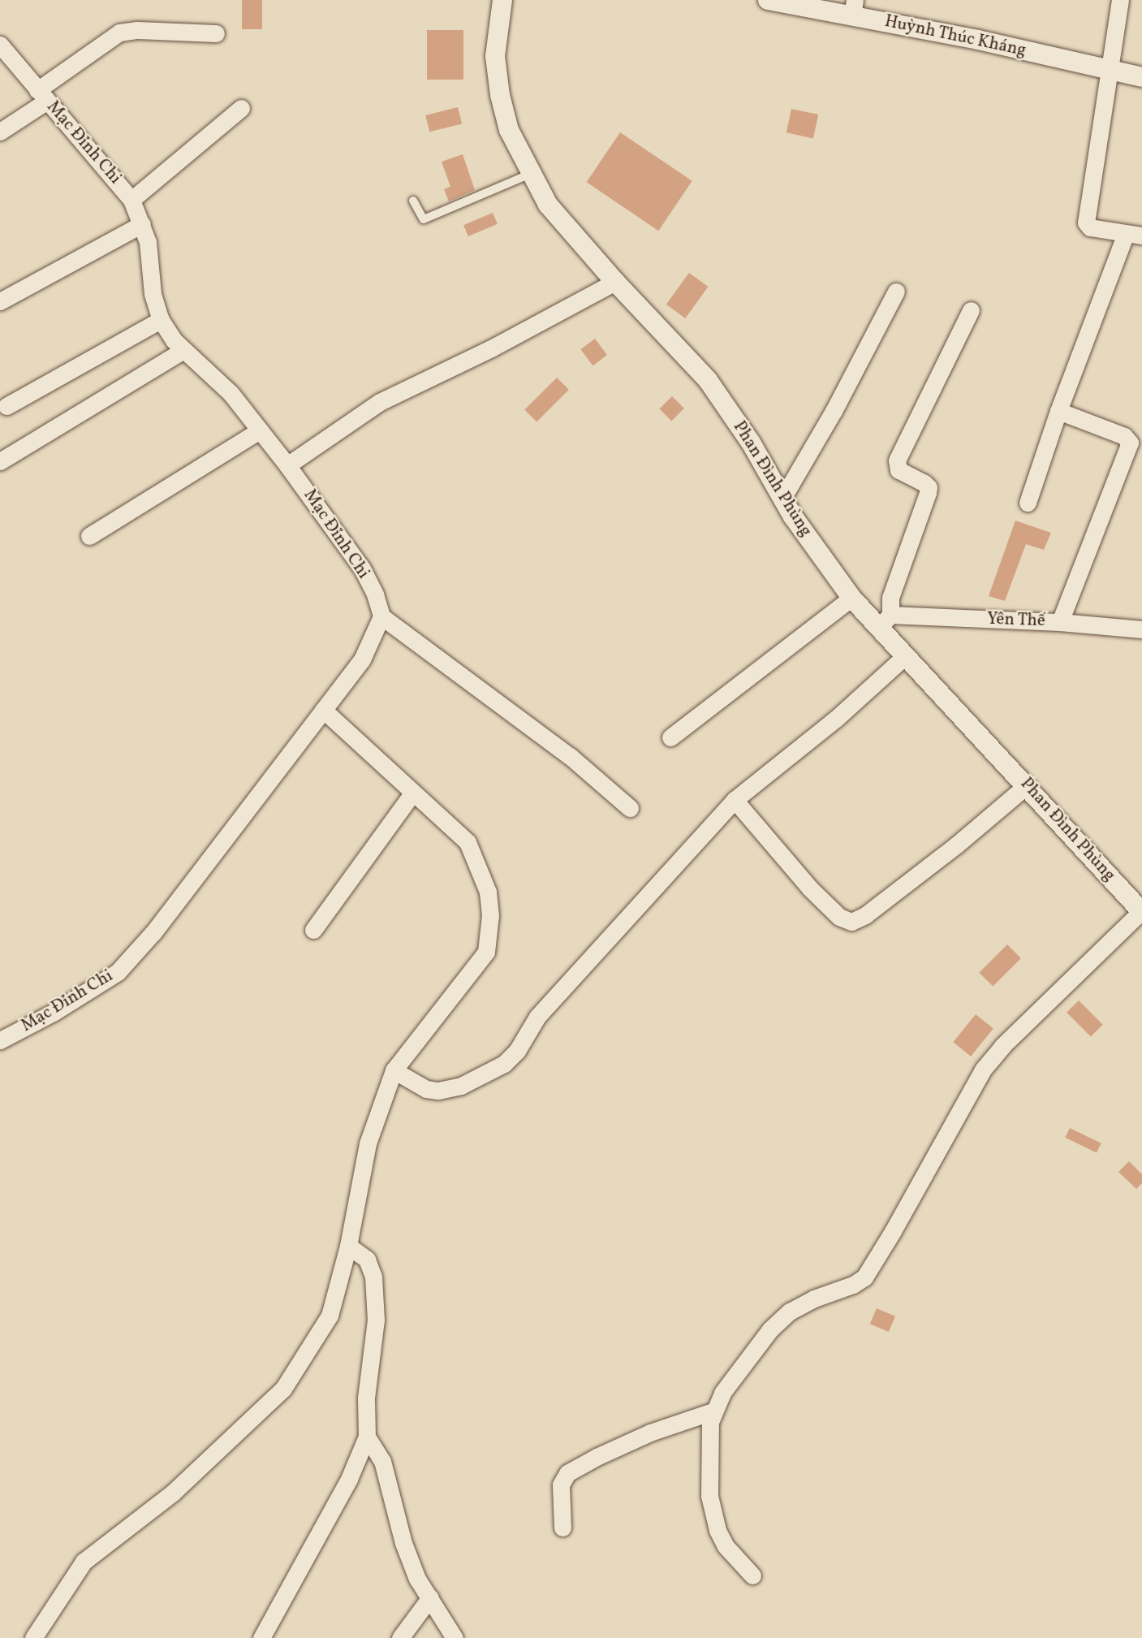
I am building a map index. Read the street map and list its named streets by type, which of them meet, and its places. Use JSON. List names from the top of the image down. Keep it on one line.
{"streets":{"street":["Huỳnh Thúc Kháng","Mạc Đỉnh Chi","Phan Đình Phùng","Yên Thế"]},"crossings":[["Phan Đình Phùng","Yên Thế"]]}
